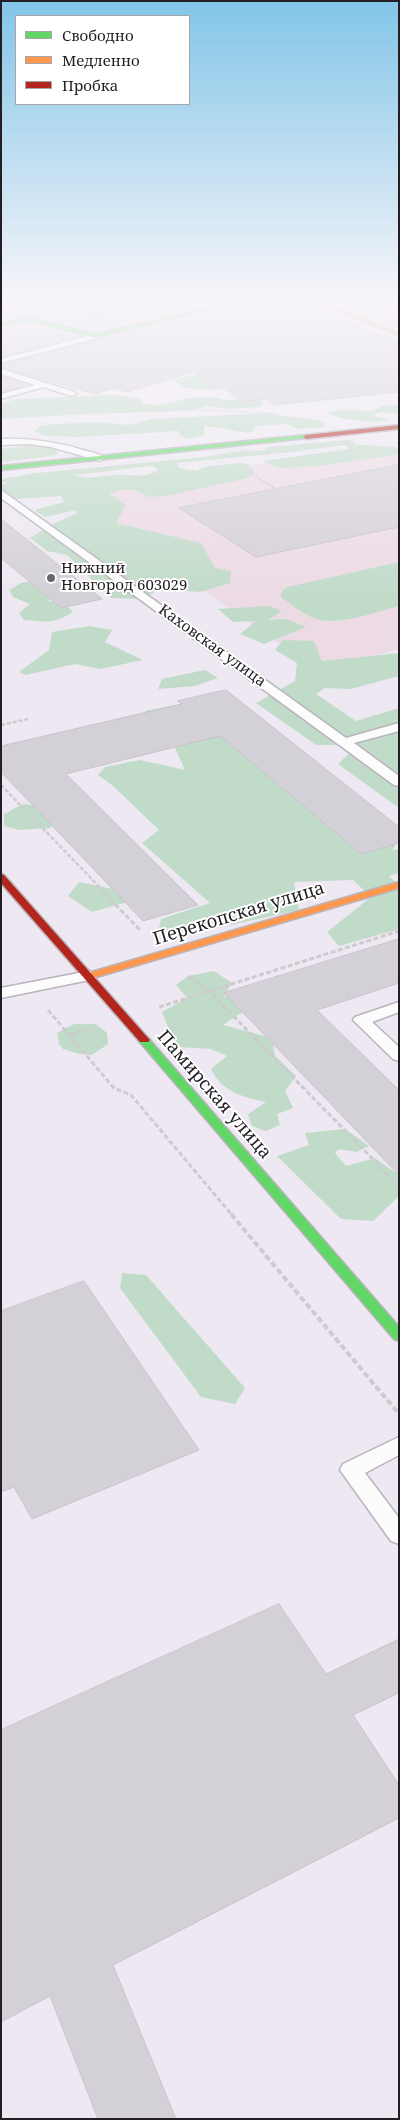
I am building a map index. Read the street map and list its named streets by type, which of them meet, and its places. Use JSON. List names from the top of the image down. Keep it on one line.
{"streets":{"street":["Перекопская улица","Памирская улица"],"lane":["Каховская улица"]},"crossings":[["Перекопская улица","Памирская улица"]],"places":["Нижний Новгород 603029"],"legend":["Свободно","Медленно","Пробка"]}
